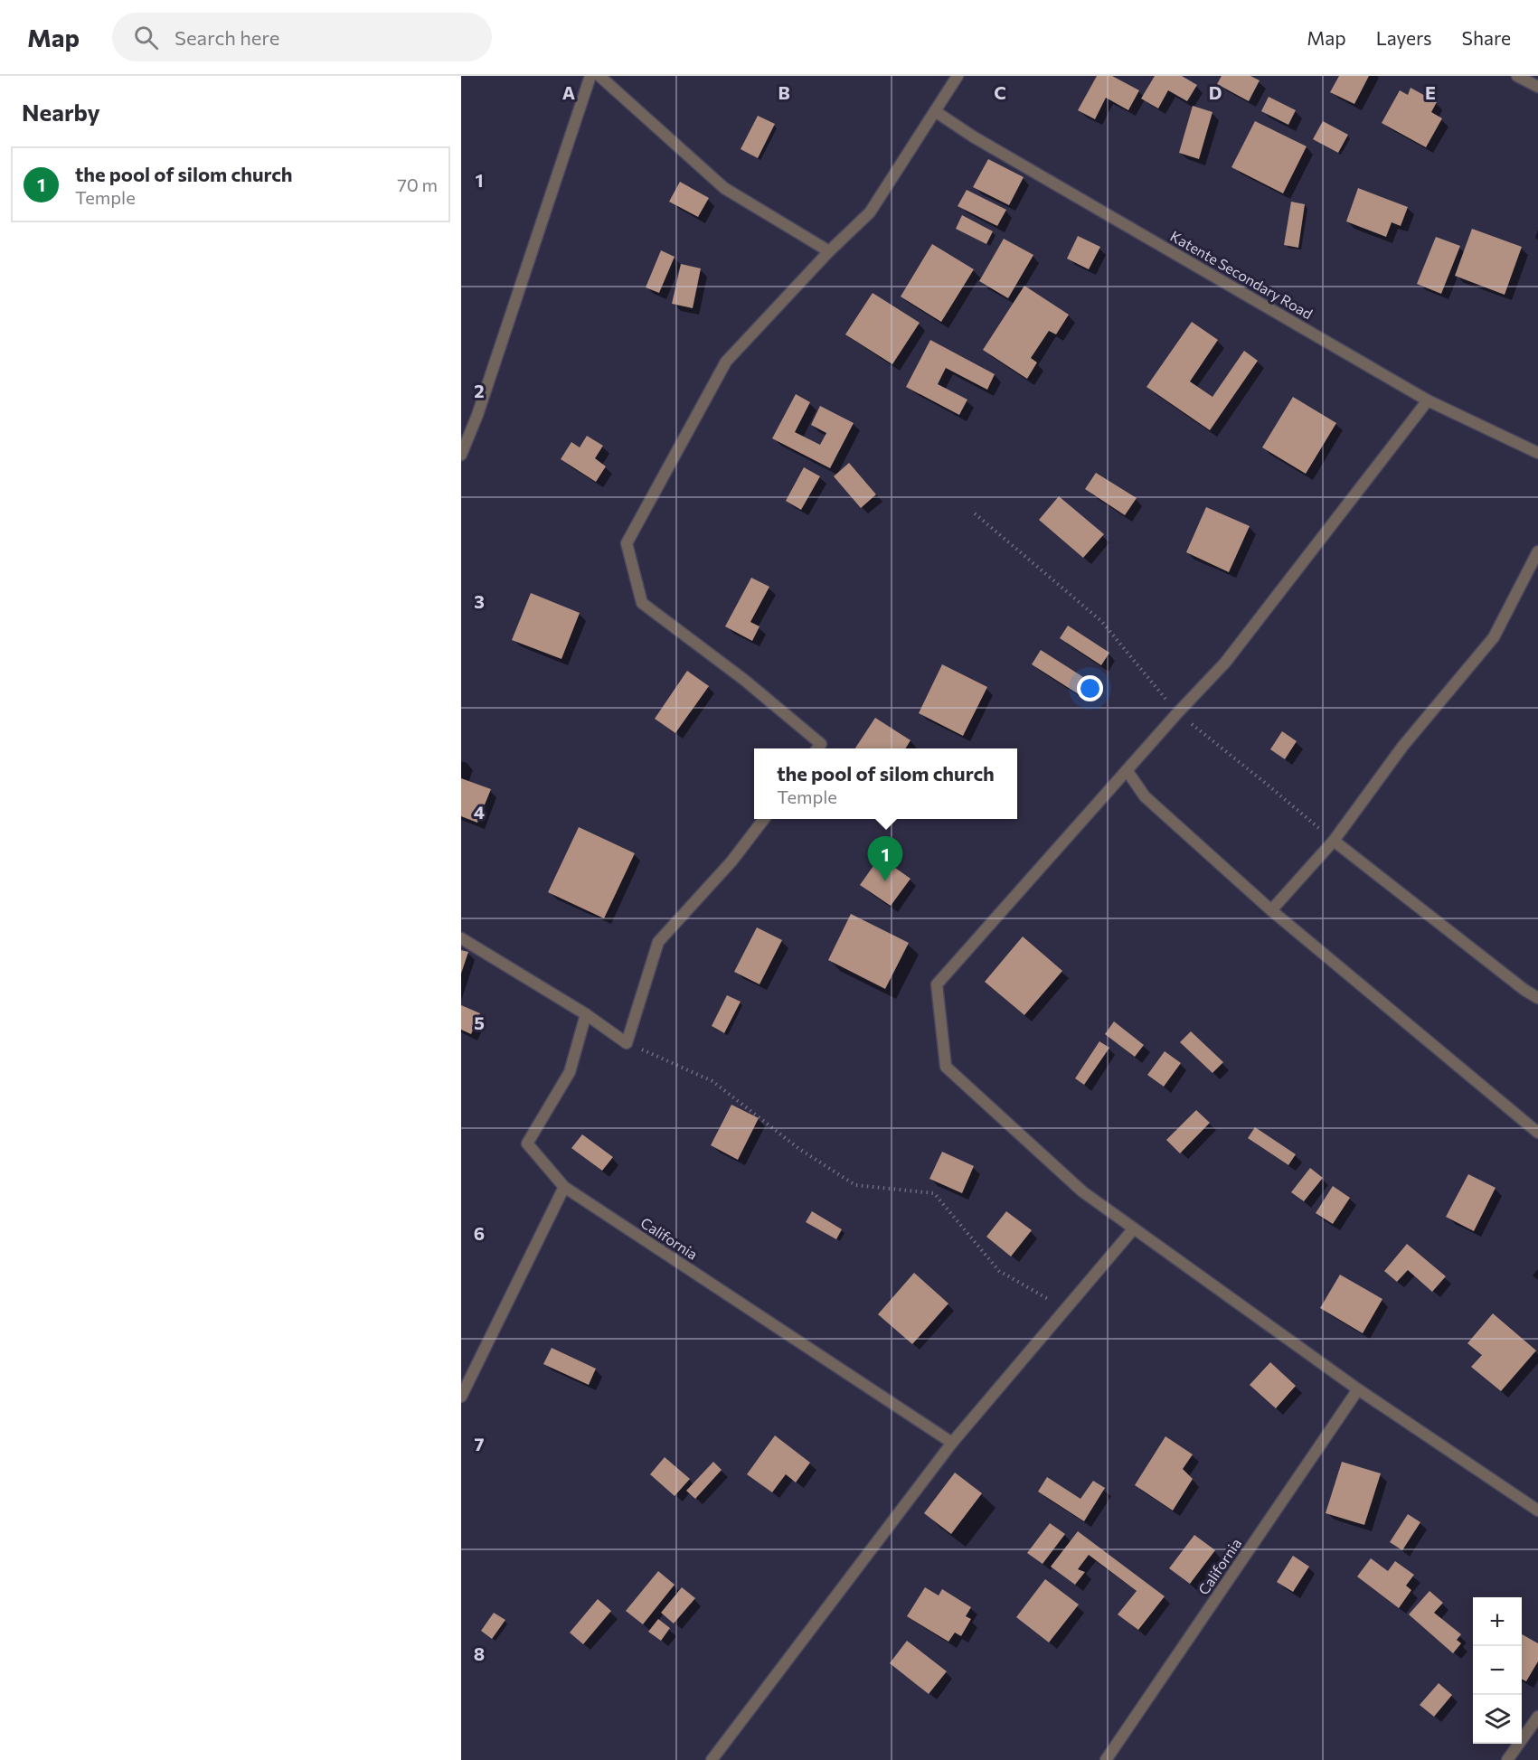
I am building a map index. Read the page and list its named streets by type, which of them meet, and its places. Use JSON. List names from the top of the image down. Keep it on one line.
{"streets":{"street":["Katente Secondary Road","California"]},"page":{"header":"Map","search":"Search here","nav":["Map","Layers","Share"],"heading":"Nearby","list":[{"mark":"1","name":"the pool of silom church","note":"Temple","value":"70 m"}],"popup":["the pool of silom church","Temple"],"pins":"1","map_buttons":["+","−"]},"grid":{"columns":["A","B","C","D","E"],"rows":["1","2","3","4","5","6","7","8"]}}
